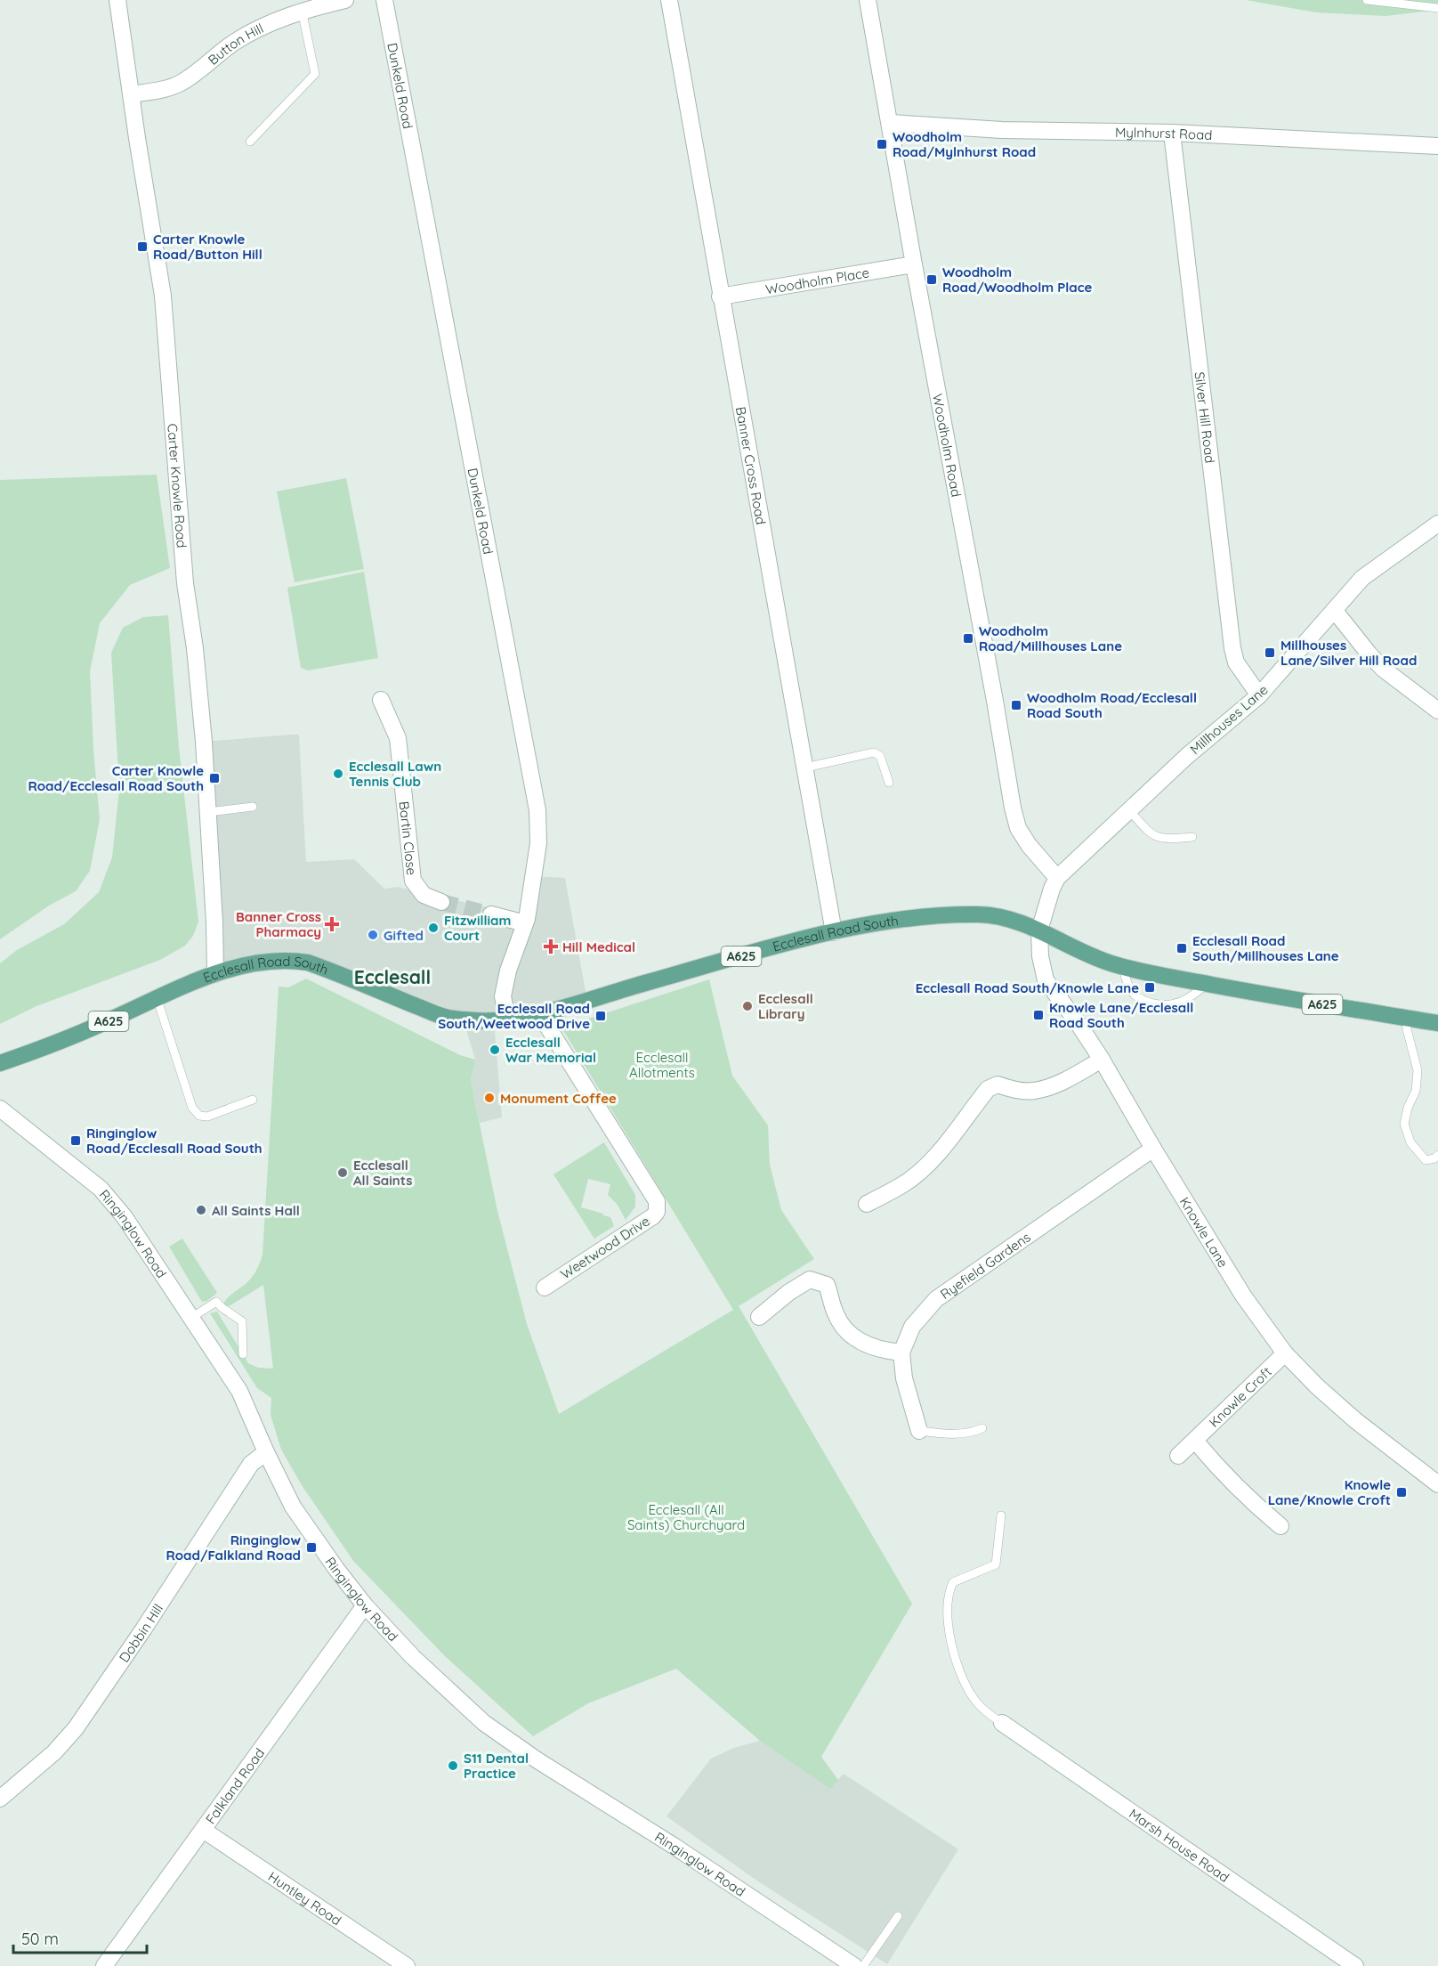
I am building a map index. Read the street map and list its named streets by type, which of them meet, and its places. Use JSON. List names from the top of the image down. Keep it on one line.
{"streets":{"main road":["Ecclesall Road South","A625"],"street":["Button Hill","Dunkeld Road","Mylnhurst Road","Woodholm Place","Silver Hill Road","Woodholm Road","Banner Cross Road","Carter Knowle Road","Millhouses Lane","Bartin Close","Knowle Lane","Ringinglow Road","Weetwood Drive","Ryefield Gardens","Knowle Croft","Dobbin Hill","Falkland Road","Marsh House Road","Huntley Road"]},"crossings":[["Button Hill","Carter Knowle Road"],["Dunkeld Road","Ecclesall Road South"],["Mylnhurst Road","Silver Hill Road"],["Mylnhurst Road","Woodholm Road"],["Woodholm Place","Woodholm Road"],["Woodholm Place","Banner Cross Road"],["Silver Hill Road","Millhouses Lane"],["Woodholm Road","Millhouses Lane"],["Banner Cross Road","Ecclesall Road South"],["Carter Knowle Road","Ecclesall Road South"],["Millhouses Lane","Ecclesall Road South"],["Millhouses Lane","Knowle Lane"],["Ecclesall Road South","Knowle Lane"],["Ecclesall Road South","Weetwood Drive"],["Knowle Lane","Ryefield Gardens"],["Knowle Lane","Knowle Croft"],["Ringinglow Road","Dobbin Hill"],["Ringinglow Road","Falkland Road"],["Falkland Road","Huntley Road"]],"districts":["Ecclesall"],"parks":["Ecclesall Allotments","Ecclesall (All Saints) Churchyard"],"places":{"transit":["Woodholm Road/Mylnhurst Road","Carter Knowle Road/Button Hill","Woodholm Road/Woodholm Place","Woodholm Road/Millhouses Lane","Millhouses Lane/Silver Hill Road","Woodholm Road/Ecclesall Road South","Carter Knowle Road/Ecclesall Road South","Ecclesall Road South/Millhouses Lane","Ecclesall Road South/Knowle Lane","Knowle Lane/Ecclesall Road South","Ecclesall Road South/Weetwood Drive","Ringinglow Road/Ecclesall Road South","Knowle Lane/Knowle Croft","Ringinglow Road/Falkland Road"],"other":["Ecclesall Lawn Tennis Club","Fitzwilliam Court","Gifted","Ecclesall Library","Ecclesall War Memorial","Monument Coffee","Ecclesall All Saints","All Saints Hall","S11 Dental Practice"],"health":["Banner Cross Pharmacy","Hill Medical"]},"scale_bar":"50 m"}
